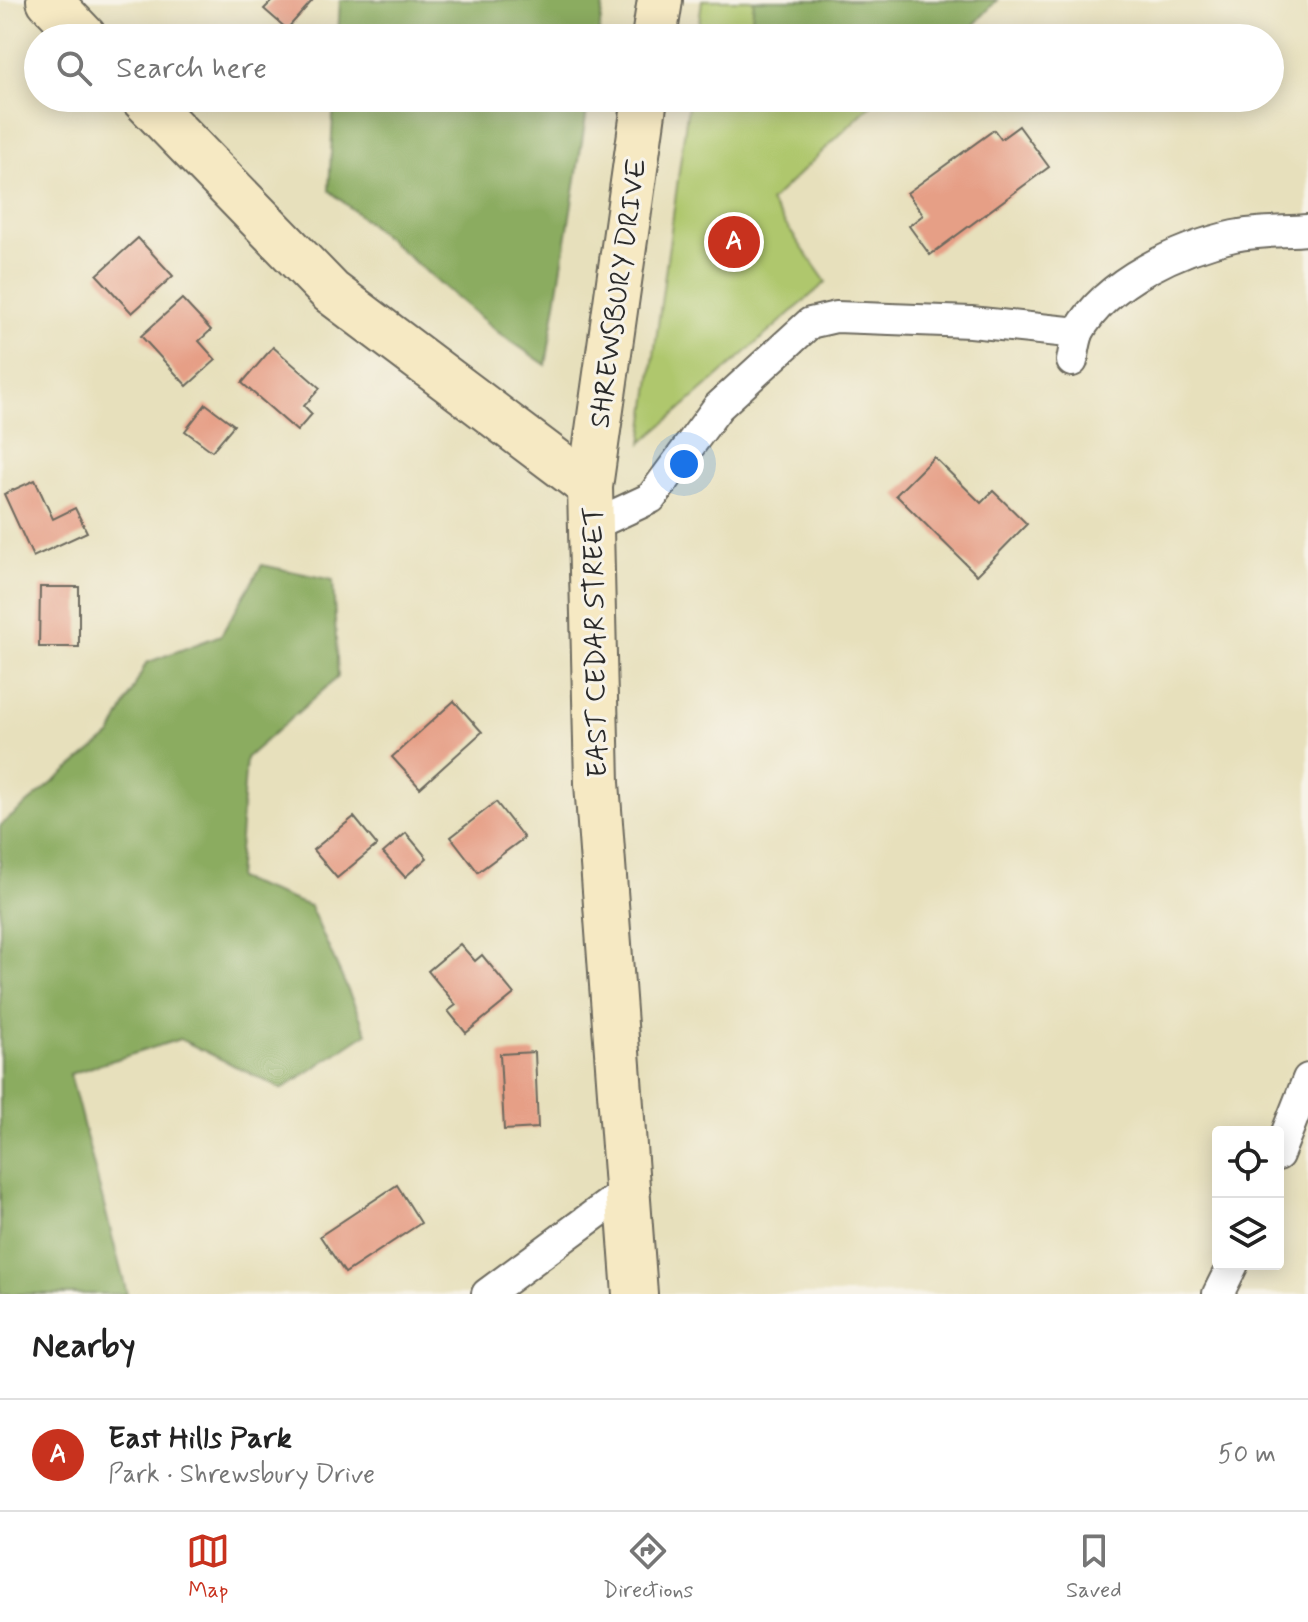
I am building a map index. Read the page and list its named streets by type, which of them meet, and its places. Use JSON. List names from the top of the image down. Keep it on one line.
{"streets":{"main road":["SHREWSBURY DRIVE","EAST CEDAR STREET"]},"crossings":[["SHREWSBURY DRIVE","EAST CEDAR STREET"]],"page":{"search":"Search here","pins":"A","heading":"Nearby","list":[{"mark":"A","name":"East Hills Park","note":"Park · Shrewsbury Drive","value":"50 m"}],"nav":["Map","Directions","Saved"]}}
